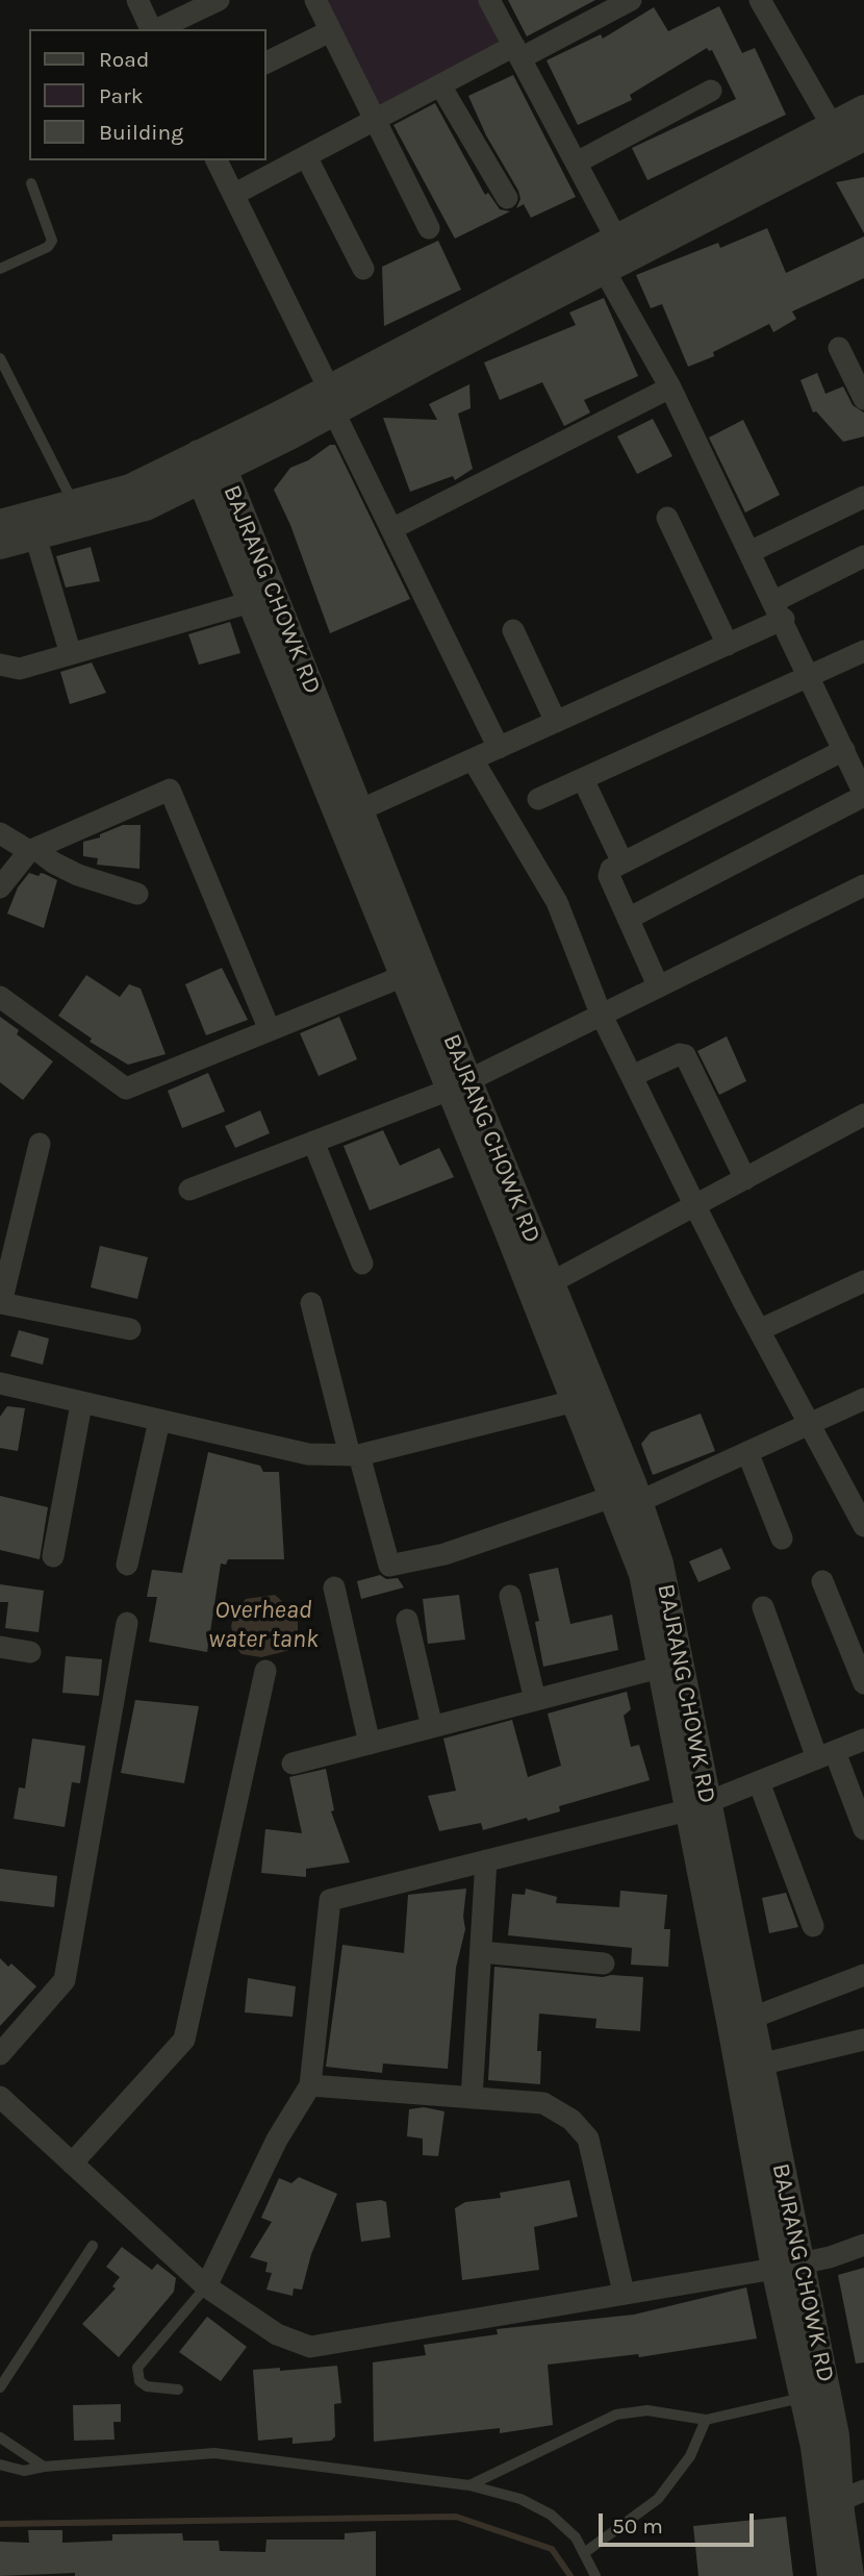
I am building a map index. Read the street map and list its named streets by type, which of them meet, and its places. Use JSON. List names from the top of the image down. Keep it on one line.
{"streets":{"street":["BAJRANG CHOWK RD"]},"water":["Overhead water tank"],"legend":["Road","Park","Building"],"scale_bar":"50 m"}
